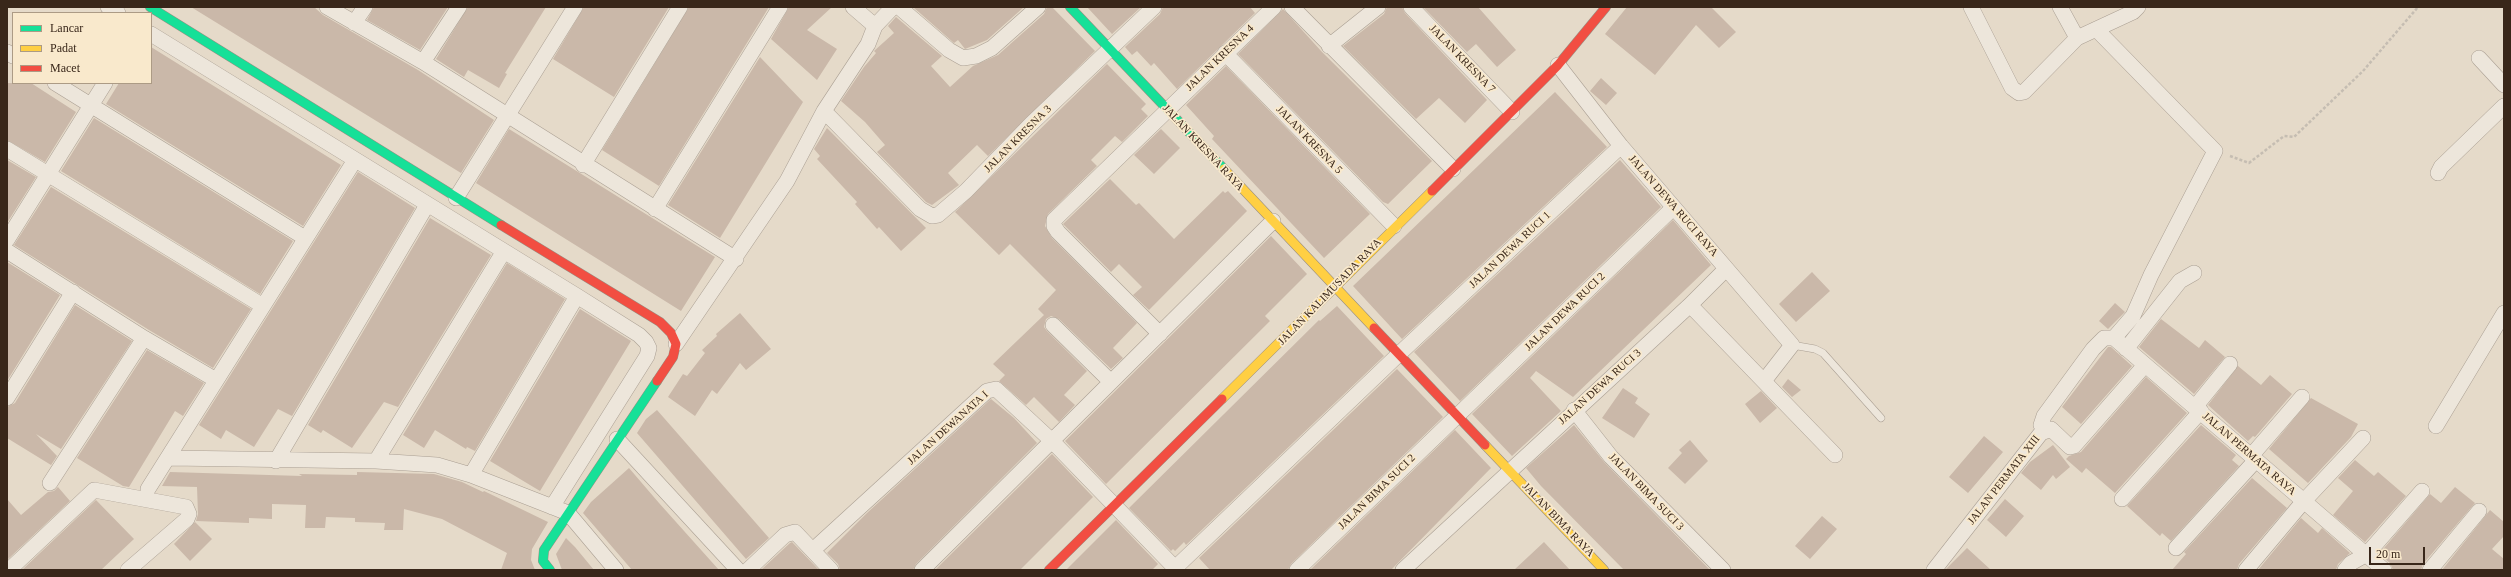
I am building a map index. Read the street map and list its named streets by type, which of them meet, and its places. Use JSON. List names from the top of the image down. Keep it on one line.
{"streets":{"street":["JALAN KRESNA 4","JALAN KRESNA 7","JALAN KRESNA 3","JALAN KRESNA 5","JALAN KRESNA RAYA","JALAN DEWA RUCI RAYA","JALAN DEWA RUCI 1","JALAN KALIMUSADA RAYA","JALAN DEWA RUCI 2","JALAN DEWA RUCI 3","JALAN DEWANATA I","JALAN PERMATA RAYA","JALAN PERMATA XIII","JALAN BIMA SUCI 2","JALAN BIMA SUCI 3","JALAN BIMA RAYA"]},"crossings":[["JALAN KRESNA 4","JALAN KRESNA 5"],["JALAN KRESNA 4","JALAN KRESNA RAYA"],["JALAN KRESNA 7","JALAN KALIMUSADA RAYA"],["JALAN KRESNA 3","JALAN KRESNA RAYA"],["JALAN KRESNA 5","JALAN KALIMUSADA RAYA"],["JALAN KRESNA RAYA","JALAN DEWA RUCI 1"],["JALAN KRESNA RAYA","JALAN KALIMUSADA RAYA"],["JALAN KRESNA RAYA","JALAN BIMA RAYA"],["JALAN DEWA RUCI RAYA","JALAN DEWA RUCI 1"],["JALAN DEWA RUCI RAYA","JALAN KALIMUSADA RAYA"],["JALAN DEWA RUCI RAYA","JALAN DEWA RUCI 2"],["JALAN DEWA RUCI RAYA","JALAN DEWA RUCI 3"],["JALAN DEWA RUCI 1","JALAN DEWANATA I"],["JALAN DEWA RUCI 1","JALAN BIMA RAYA"],["JALAN KALIMUSADA RAYA","JALAN DEWANATA I"],["JALAN DEWA RUCI 2","JALAN BIMA SUCI 2"],["JALAN DEWA RUCI 2","JALAN BIMA RAYA"],["JALAN DEWA RUCI 3","JALAN BIMA SUCI 3"],["JALAN DEWA RUCI 3","JALAN BIMA RAYA"],["JALAN PERMATA RAYA","JALAN PERMATA XIII"],["JALAN BIMA SUCI 2","JALAN BIMA RAYA"]],"legend":["Lancar","Padat","Macet"],"scale_bar":"20 m"}
